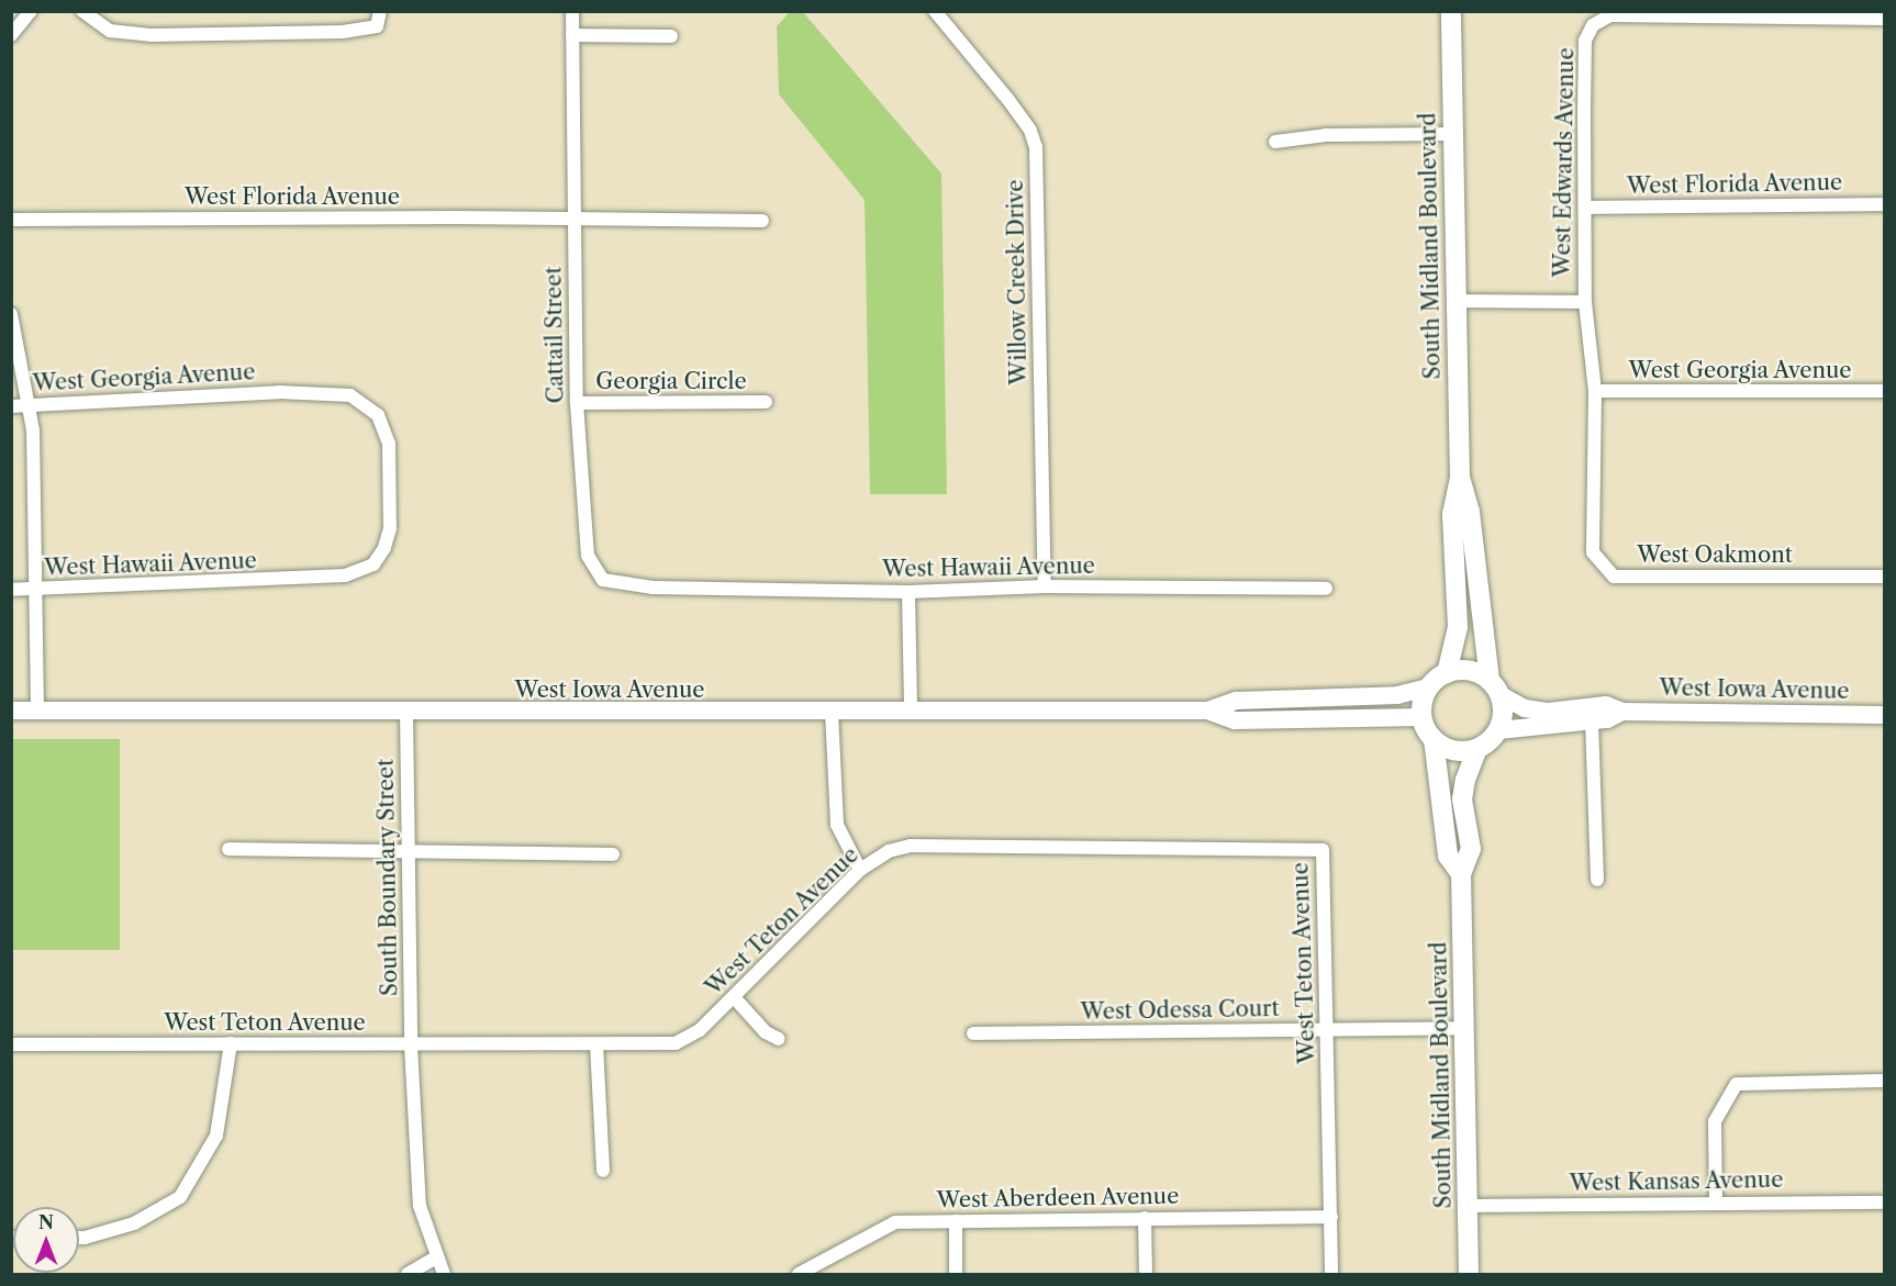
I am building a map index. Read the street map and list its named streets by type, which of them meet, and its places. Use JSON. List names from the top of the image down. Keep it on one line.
{"streets":{"main road":["South Midland Boulevard"],"street":["West Edwards Avenue","West Florida Avenue","Willow Creek Drive","Cattail Street","West Georgia Avenue","Georgia Circle","West Oakmont","West Hawaii Avenue","West Iowa Avenue","South Boundary Street","West Teton Avenue","West Odessa Court","West Kansas Avenue","West Aberdeen Avenue"]},"crossings":[["West Edwards Avenue","West Florida Avenue"],["West Edwards Avenue","West Georgia Avenue"],["West Edwards Avenue","West Oakmont"],["West Florida Avenue","Cattail Street"],["South Midland Boulevard","West Iowa Avenue"],["South Midland Boulevard","West Odessa Court"],["South Midland Boulevard","West Kansas Avenue"],["Willow Creek Drive","West Hawaii Avenue"],["Cattail Street","Georgia Circle"],["Cattail Street","West Hawaii Avenue"],["West Georgia Avenue","West Hawaii Avenue"],["West Iowa Avenue","South Boundary Street"],["South Boundary Street","West Teton Avenue"],["West Teton Avenue","West Odessa Court"],["West Teton Avenue","West Aberdeen Avenue"]],"north":"top"}
